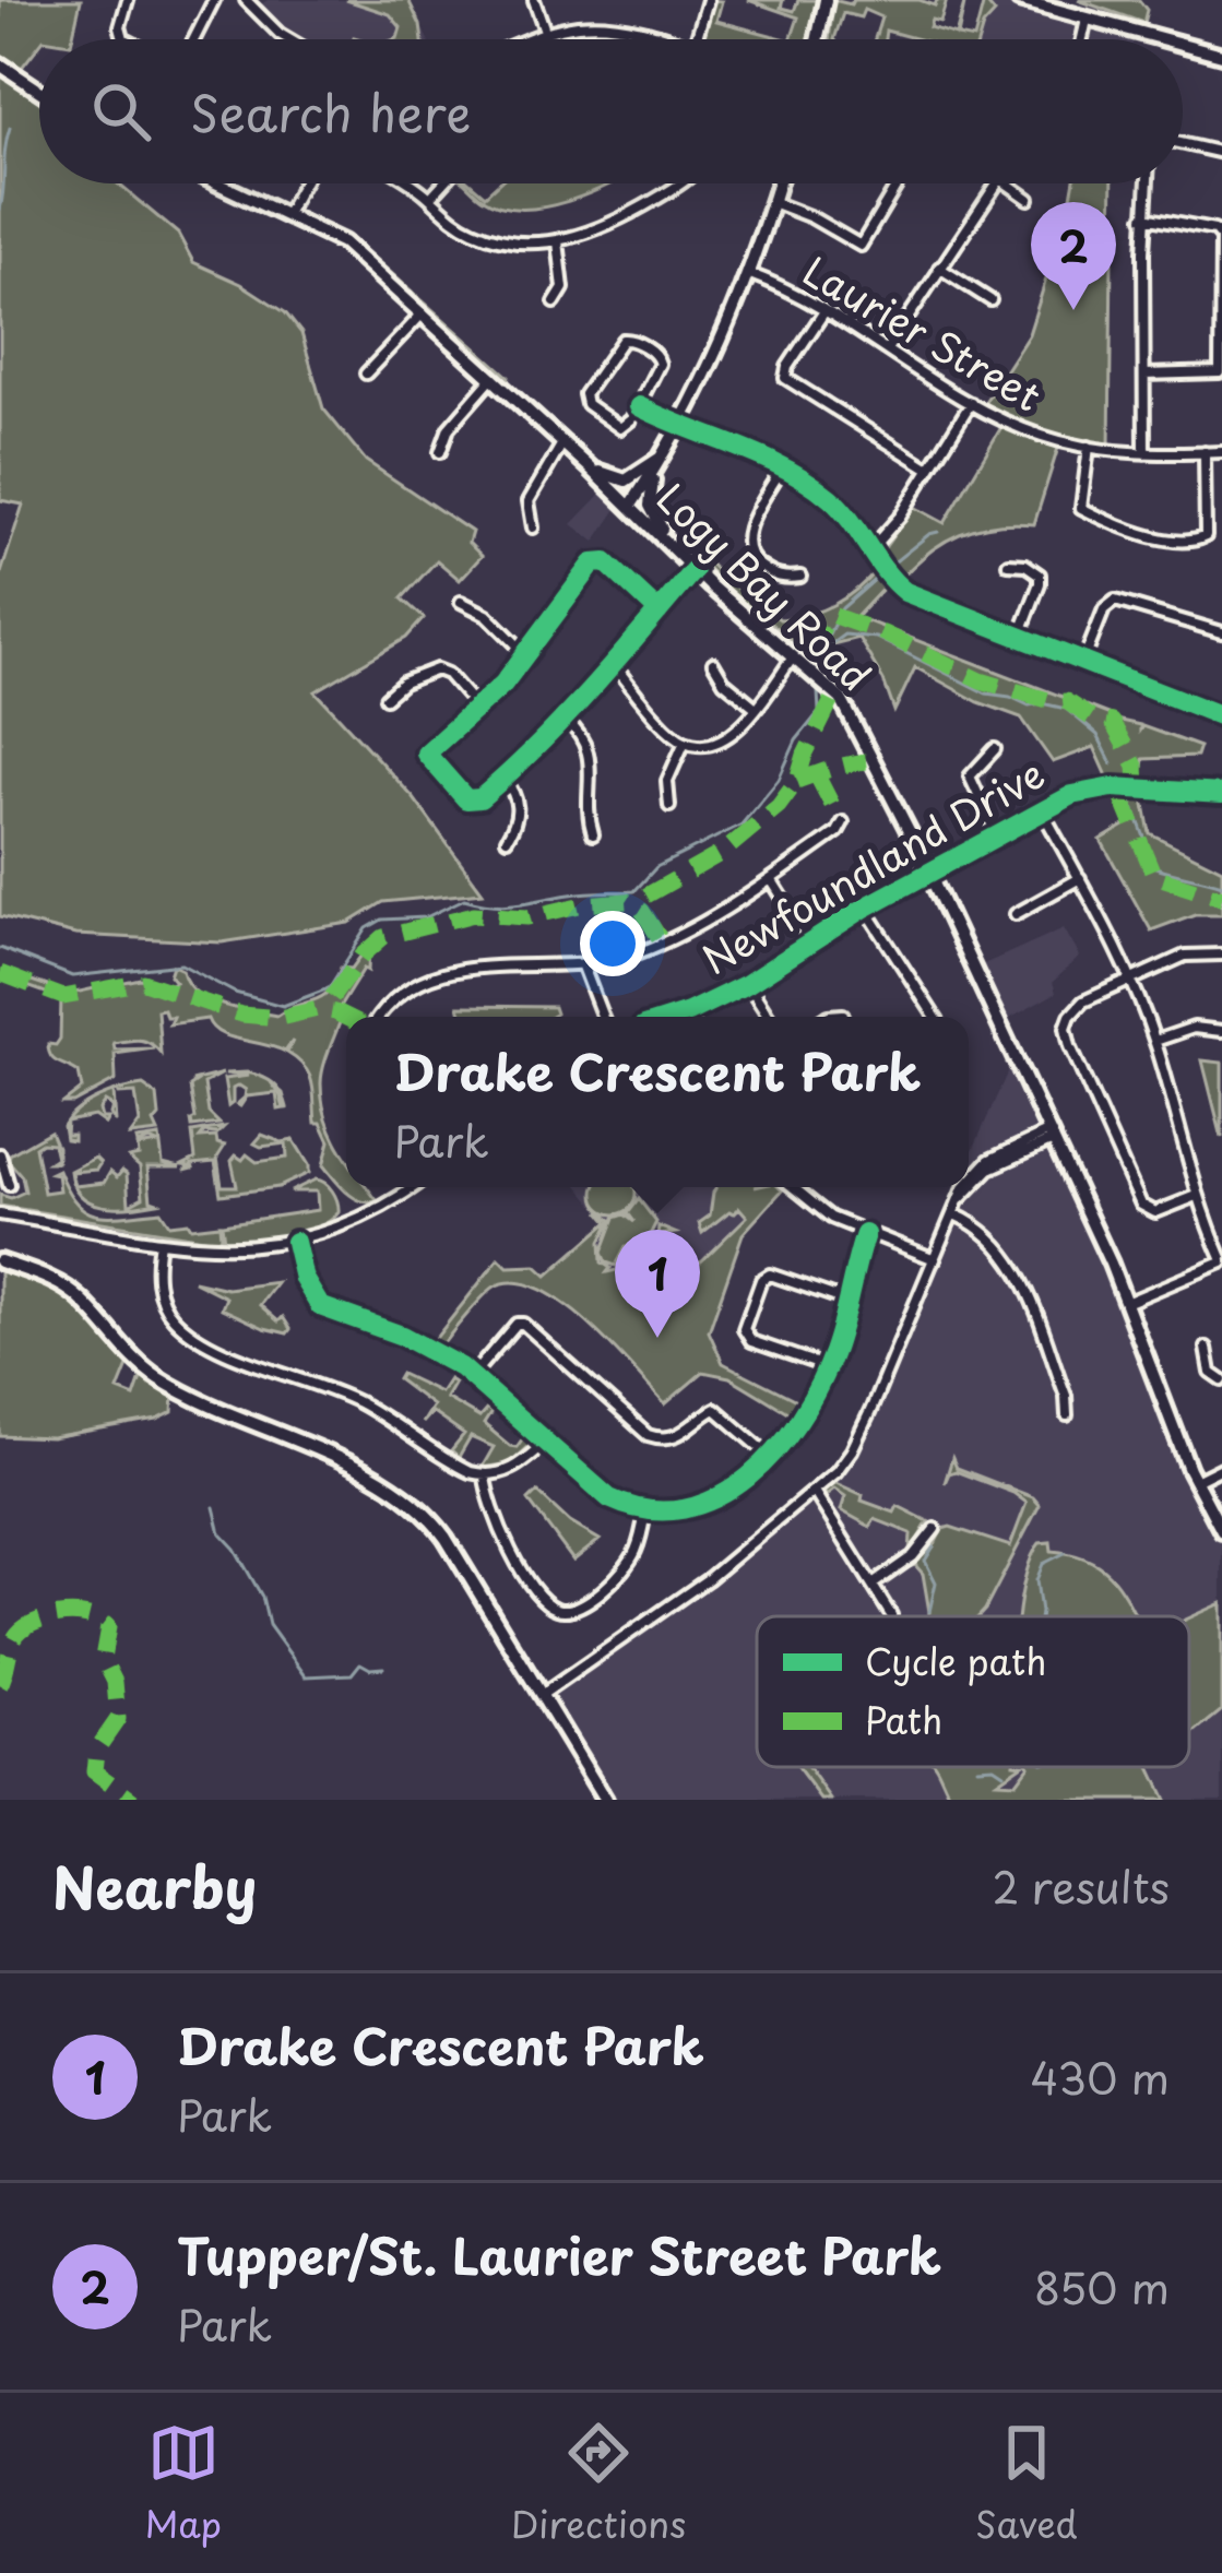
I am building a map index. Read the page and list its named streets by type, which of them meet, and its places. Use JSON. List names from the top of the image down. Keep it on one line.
{"streets":{"main road":["Logy Bay Road"],"street":["Laurier Street","Newfoundland Drive"]},"crossings":[["Logy Bay Road","Newfoundland Drive"]],"legend":["Cycle path","Path"],"page":{"search":"Search here","pins":["2","1"],"popup":["Drake Crescent Park","Park"],"heading":["Nearby","2 results"],"list":[{"mark":"1","name":"Drake Crescent Park","note":"Park","value":"430 m"},{"mark":"2","name":"Tupper/St. Laurier Street Park","note":"Park","value":"850 m"}],"nav":["Map","Directions","Saved"]}}
